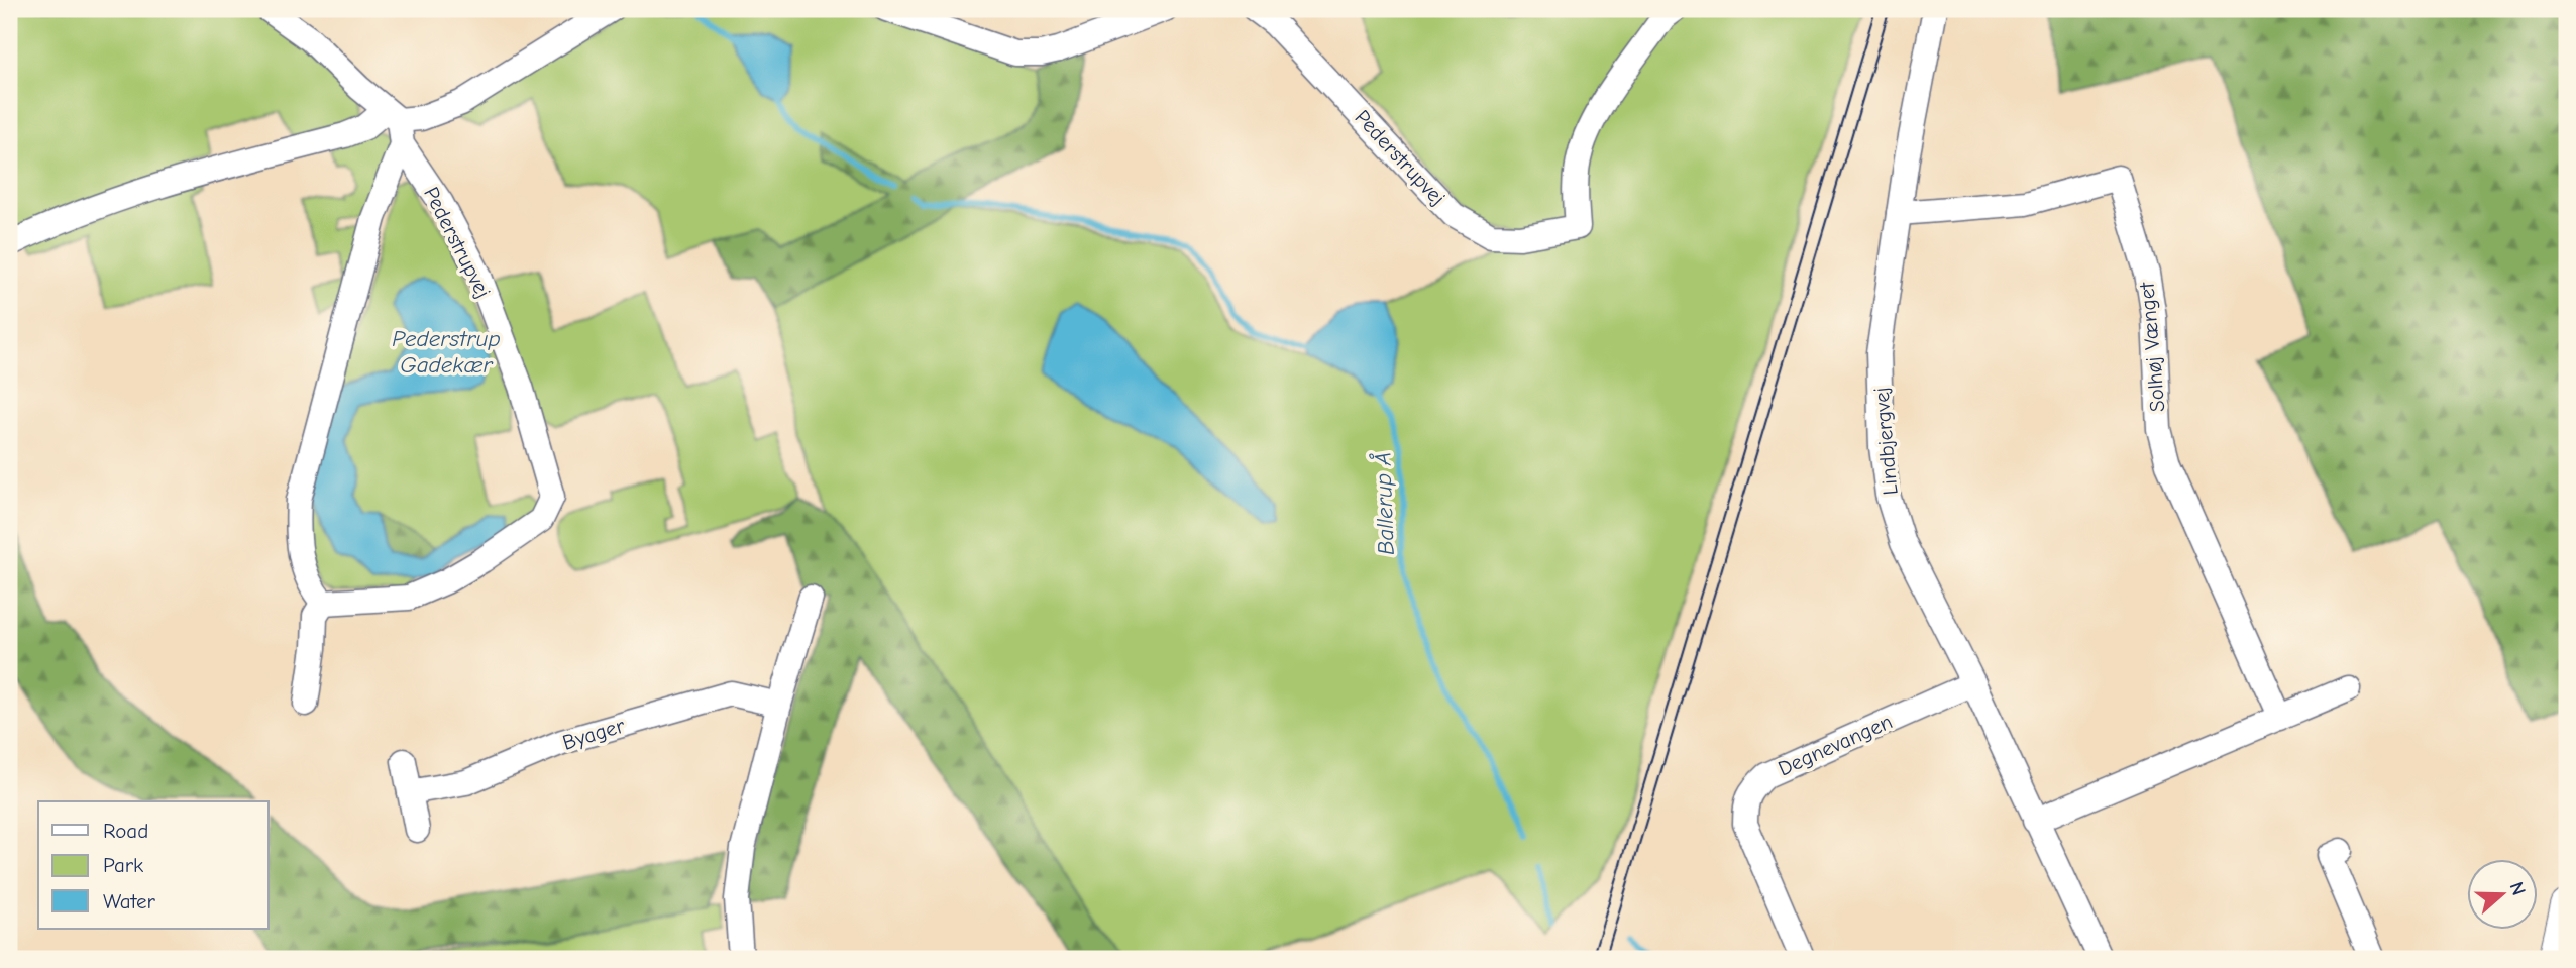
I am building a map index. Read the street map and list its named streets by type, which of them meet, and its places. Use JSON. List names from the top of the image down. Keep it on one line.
{"streets":{"street":["Pederstrupvej","Solhøj Vænget","Lindbjergvej","Byager","Degnevangen"]},"crossings":[["Solhøj Vænget","Lindbjergvej"],["Lindbjergvej","Degnevangen"]],"water":["Pederstrup Gadekær","Ballerup Å"],"legend":["Road","Park","Water"],"north":"right"}
